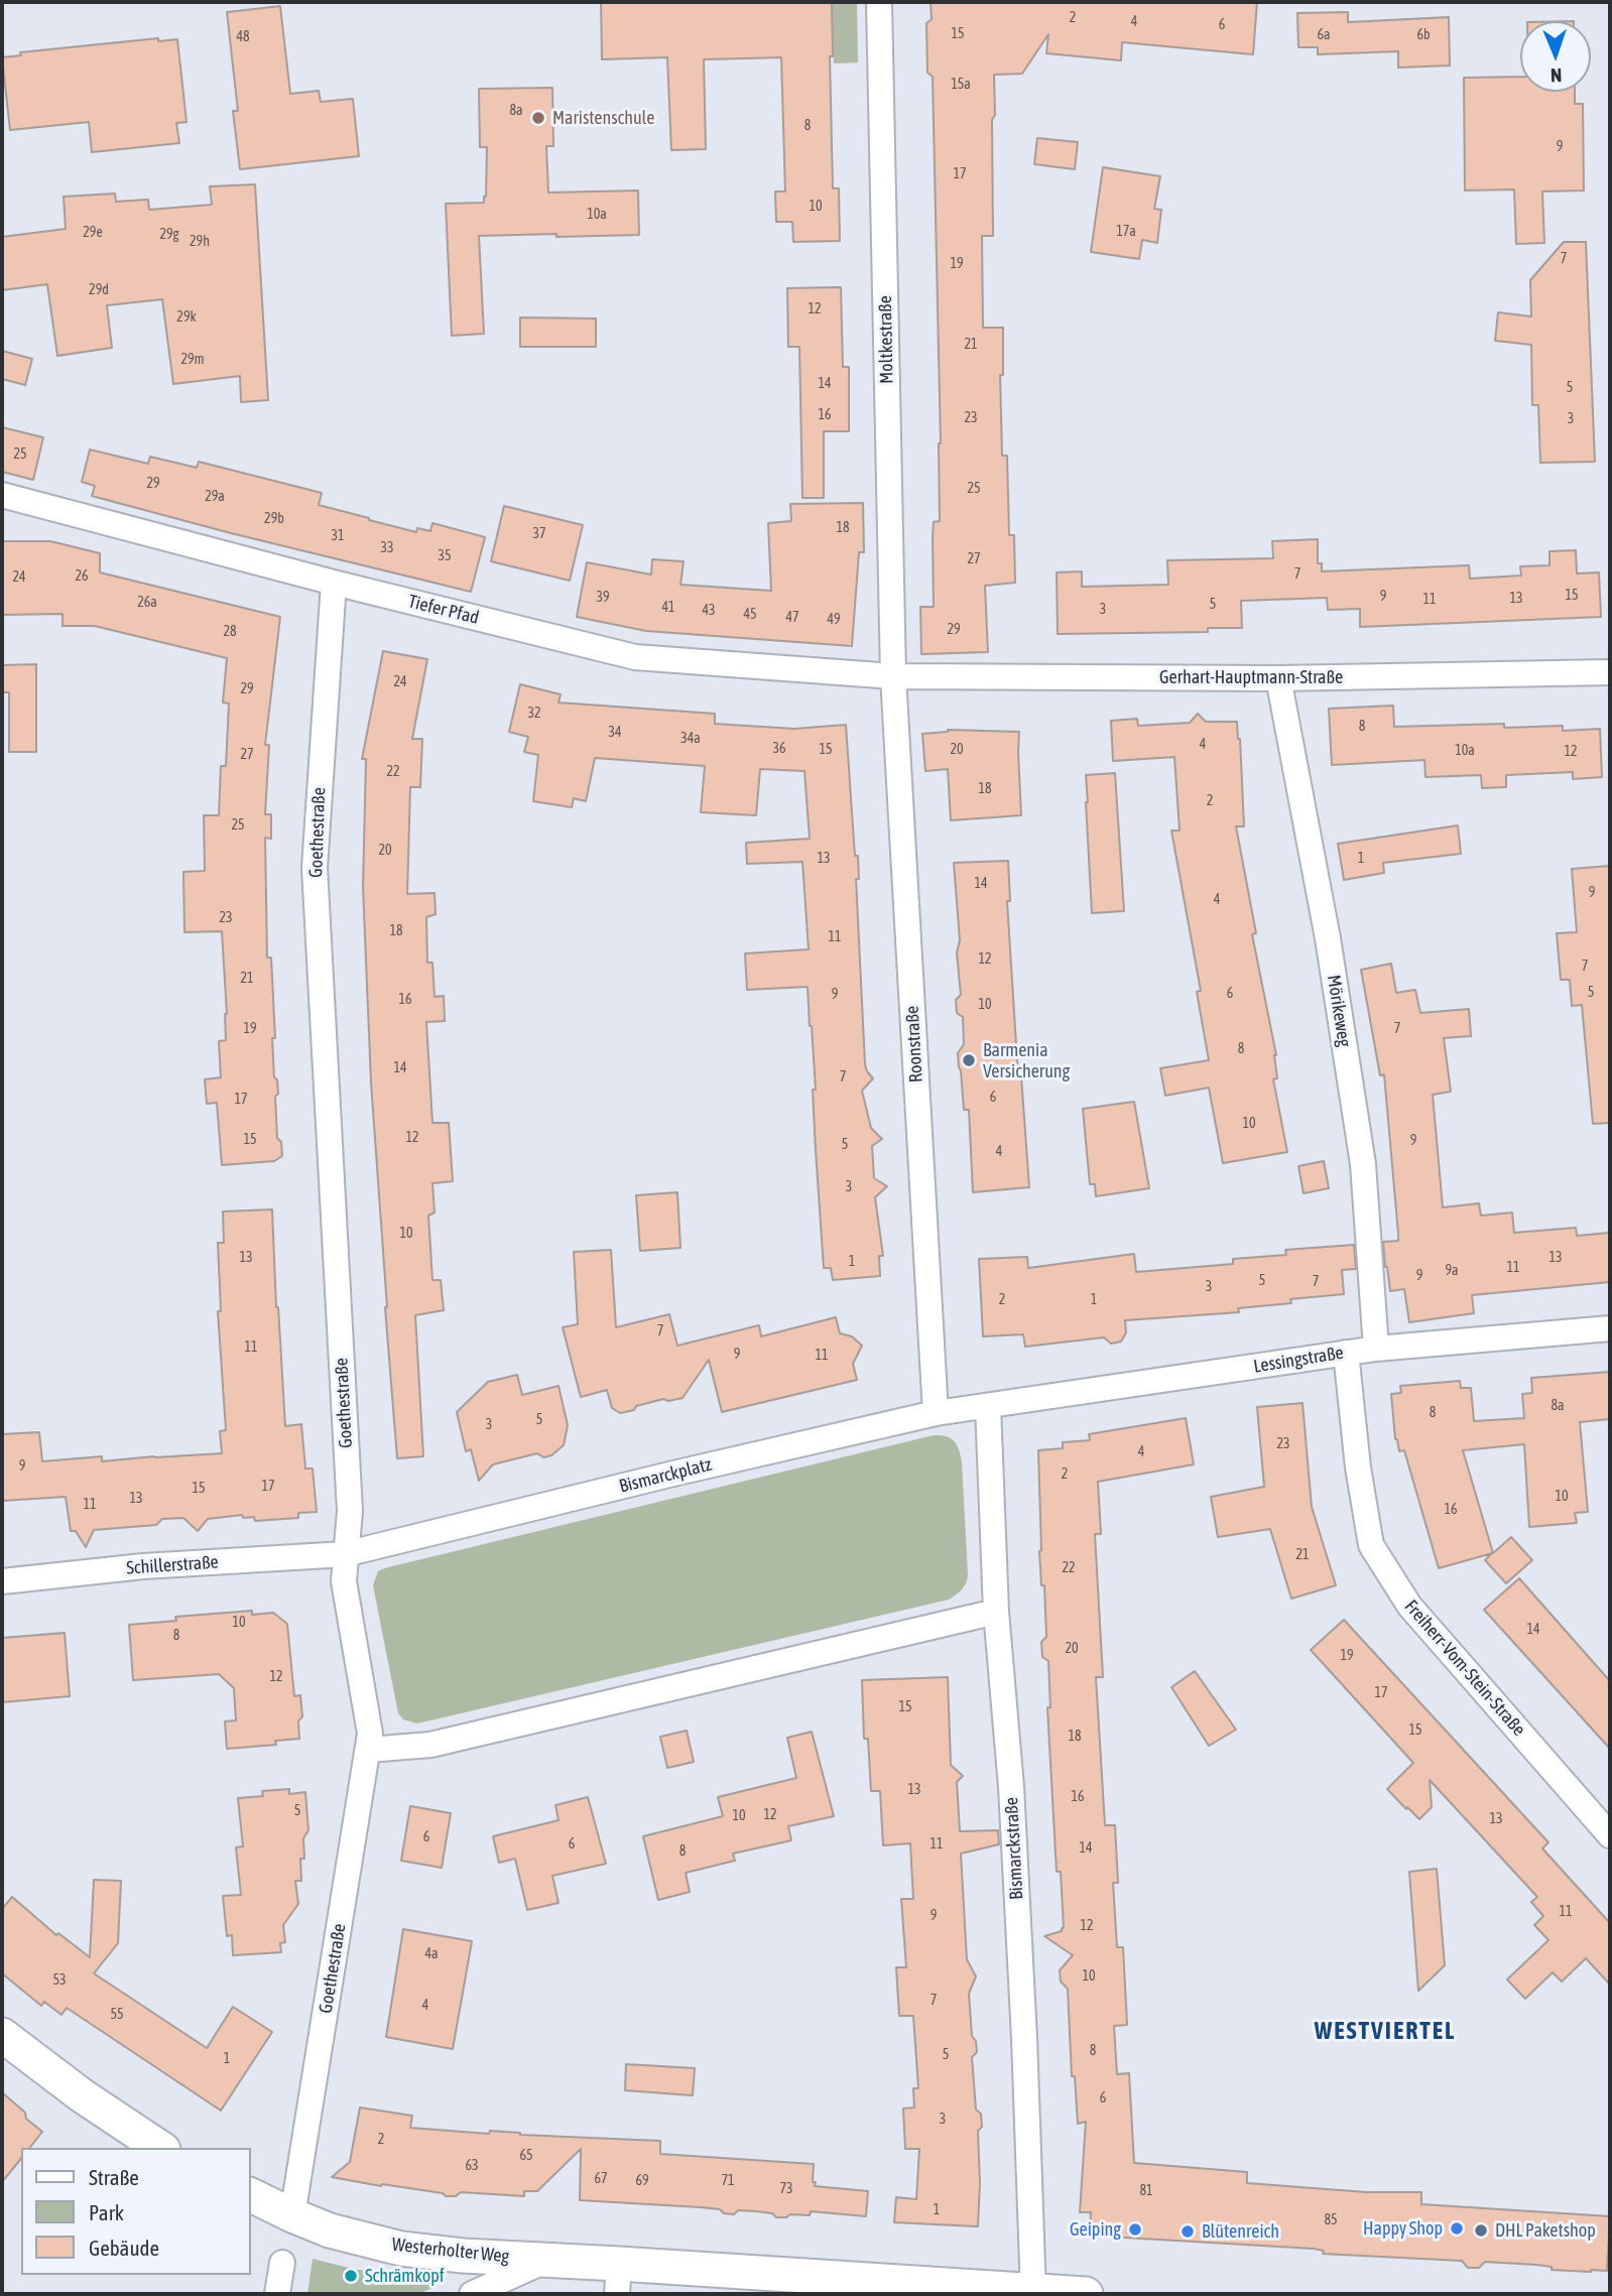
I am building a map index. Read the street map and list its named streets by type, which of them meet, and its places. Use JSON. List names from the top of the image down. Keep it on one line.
{"streets":{"street":["Moltkestraße","Tiefer Pfad","Gerhart-Hauptmann-Straße","Goethestraße","Mörikeweg","Roonstraße","Lessingstraße","Bismarckplatz","Schillerstraße","Freiherr-Vom-Stein-Straße","Bismarckstraße","Westerholter Weg"]},"crossings":[["Moltkestraße","Tiefer Pfad"],["Moltkestraße","Gerhart-Hauptmann-Straße"],["Moltkestraße","Roonstraße"],["Tiefer Pfad","Gerhart-Hauptmann-Straße"],["Tiefer Pfad","Goethestraße"],["Tiefer Pfad","Roonstraße"],["Gerhart-Hauptmann-Straße","Mörikeweg"],["Gerhart-Hauptmann-Straße","Roonstraße"],["Goethestraße","Bismarckplatz"],["Goethestraße","Schillerstraße"],["Goethestraße","Westerholter Weg"],["Mörikeweg","Lessingstraße"],["Roonstraße","Bismarckplatz"],["Lessingstraße","Bismarckplatz"],["Lessingstraße","Freiherr-Vom-Stein-Straße"],["Lessingstraße","Bismarckstraße"],["Bismarckplatz","Schillerstraße"],["Bismarckplatz","Bismarckstraße"],["Bismarckstraße","Westerholter Weg"]],"districts":["WESTVIERTEL"],"places":["Maristenschule","Barmenia Versicherung","Happy Shop","Geiping","DHL Paketshop","Blütenreich","Schrämkopf"],"house_numbers":["2","4","6","15","6a","6b","48","15a","8a","8","9","17","10","10a","17a","29e","29g","29h","7","19","29d","12","29k","21","29m","14","5","16","23","3","25","29","25","29a","29b","18","37","31","33","35","27","7","26","24","15","9","39","13","11","26a","5","41","3","43","45","47","49","29","28","24","29","32","8","34","34a","4","36","15","20","10a","12","27","22","18","2","25","20","13","1","14","9","4","23","18","11","12","7","21","5","6","9","16","10","19","7","8","14","7","6","17","10","12","15","9","5","4","3","10","13","13","1","11","9a","9","5","7","3","2","1","7","11","9","11","8a","8","5","3","23","4","9","2","17","15","10","13","11","16","21","22","10","14","8","20","19","12","17","15","15","18","13","16","5","12","10","13","6","6","11","14","8","11","9","12","4a","10","53","7","4","55","8","5","1","6","3","2","65","63","67","69","71","73","81","1","85"],"legend":["Straße","Park","Gebäude"],"north":"bottom"}
